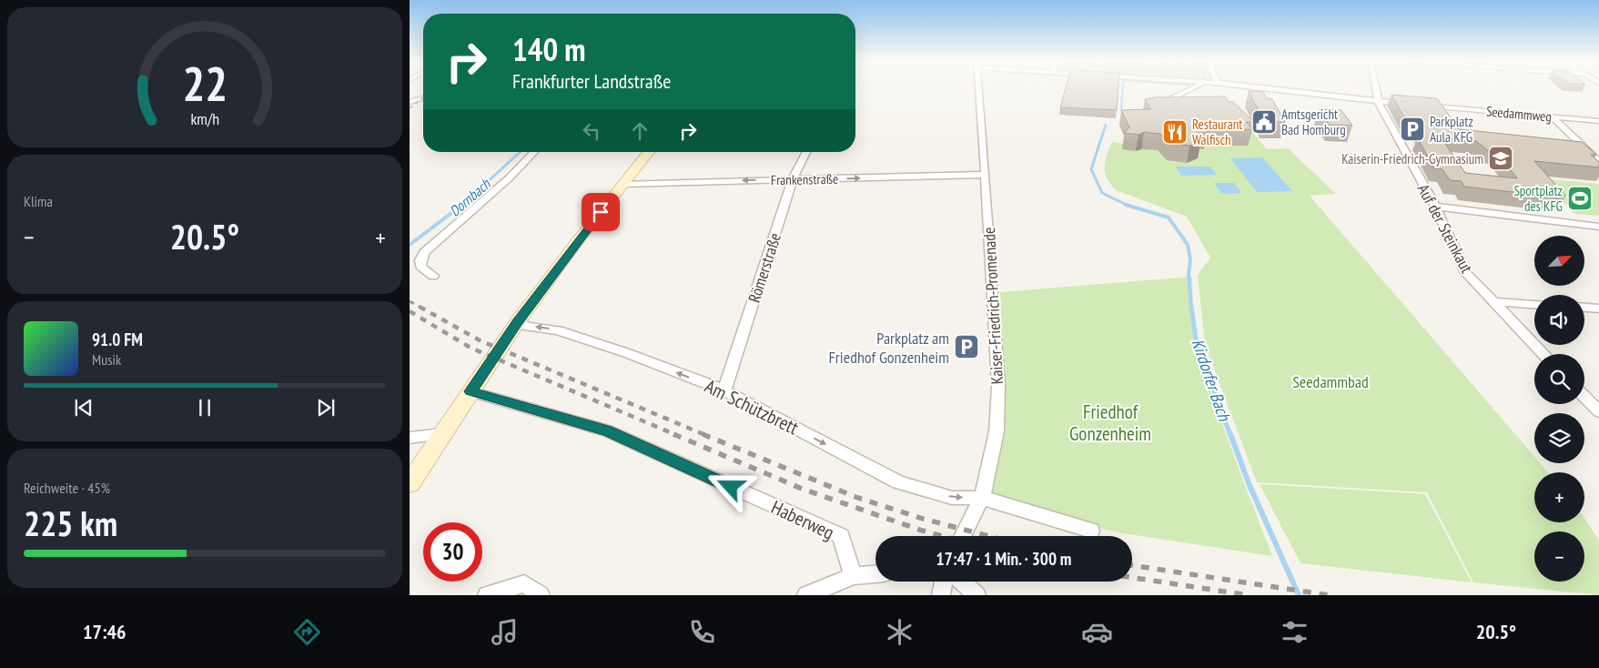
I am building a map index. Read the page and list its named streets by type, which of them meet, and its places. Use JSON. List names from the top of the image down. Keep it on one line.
{"streets":{"street":["Seedammweg","Frankenstraße","Auf der Steinkaut","Römerstraße","Kaiser-Friedrich-Promenade","Am Schützbrett","Haberweg"]},"crossings":[["Seedammweg","Auf der Steinkaut"],["Frankenstraße","Römerstraße"],["Frankenstraße","Kaiser-Friedrich-Promenade"],["Römerstraße","Am Schützbrett"],["Kaiser-Friedrich-Promenade","Am Schützbrett"]],"water":["Dornbach","Kirdorfer Bach"],"parks":["Seedammbad","Friedhof Gonzenheim"],"places":{"public building":["Amtsgericht Bad Homburg"],"parking":["Parkplatz Aula KFG","Parkplatz am Friedhof Gonzenheim"],"restaurant":["Restaurant Walfisch"],"school or university":["Kaiserin-Friedrich-Gymnasium"],"sports":["Sportplatz des KFG"]},"north":"top right","page":{"turn":["140 m","Frankfurter Landstraße"],"tile":["Klima",["Reichweite · 45%","225 km"]],"heat":["−","20.5°","+"],"map_buttons":["+","−"],"song":["91.0 FM","Musik"],"limit":"30","trip":"17:47 · 1 Min. · 300 m","tabs":["17:46","20.5°"],"gauge":["22","km/h"]}}
